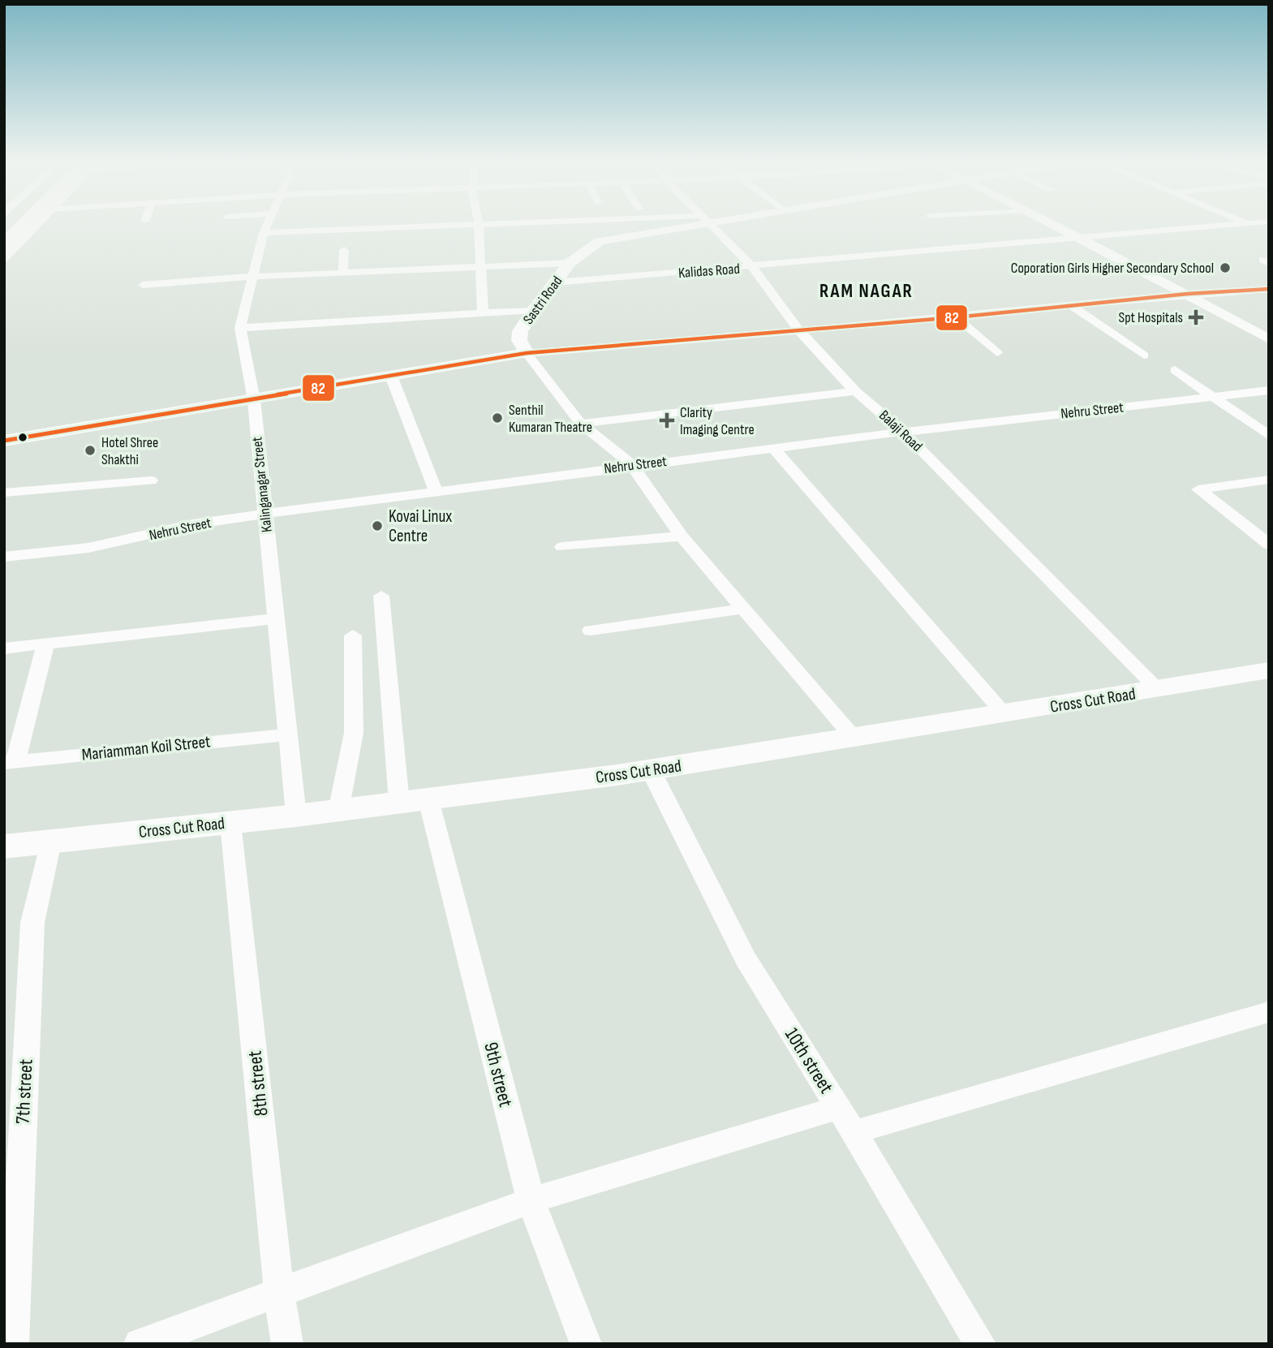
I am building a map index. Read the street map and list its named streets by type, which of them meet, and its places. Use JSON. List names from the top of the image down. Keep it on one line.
{"streets":{"main road":["Sastri Road","Cross Cut Road"],"street":["Kalidas Road","Nehru Street","Balaji Road","Kalinganagar Street","Mariamman Koil Street","10th street","9th street","8th street","7th street"]},"crossings":[["Kalidas Road","Sastri Road"],["Kalidas Road","Balaji Road"],["Nehru Street","Balaji Road"],["Nehru Street","Kalinganagar Street"],["Balaji Road","Cross Cut Road"],["Kalinganagar Street","Cross Cut Road"],["Kalinganagar Street","Mariamman Koil Street"],["Cross Cut Road","10th street"],["Cross Cut Road","9th street"],["Cross Cut Road","8th street"],["Cross Cut Road","7th street"]],"districts":["RAM NAGAR"],"places":{"other":["Coporation Girls Higher Secondary School","Senthil Kumaran Theatre","Hotel Shree Shakthi","Kovai Linux Centre"],"health":["Spt Hospitals","Clarity Imaging Centre"]},"lines":["transit line 82"]}
